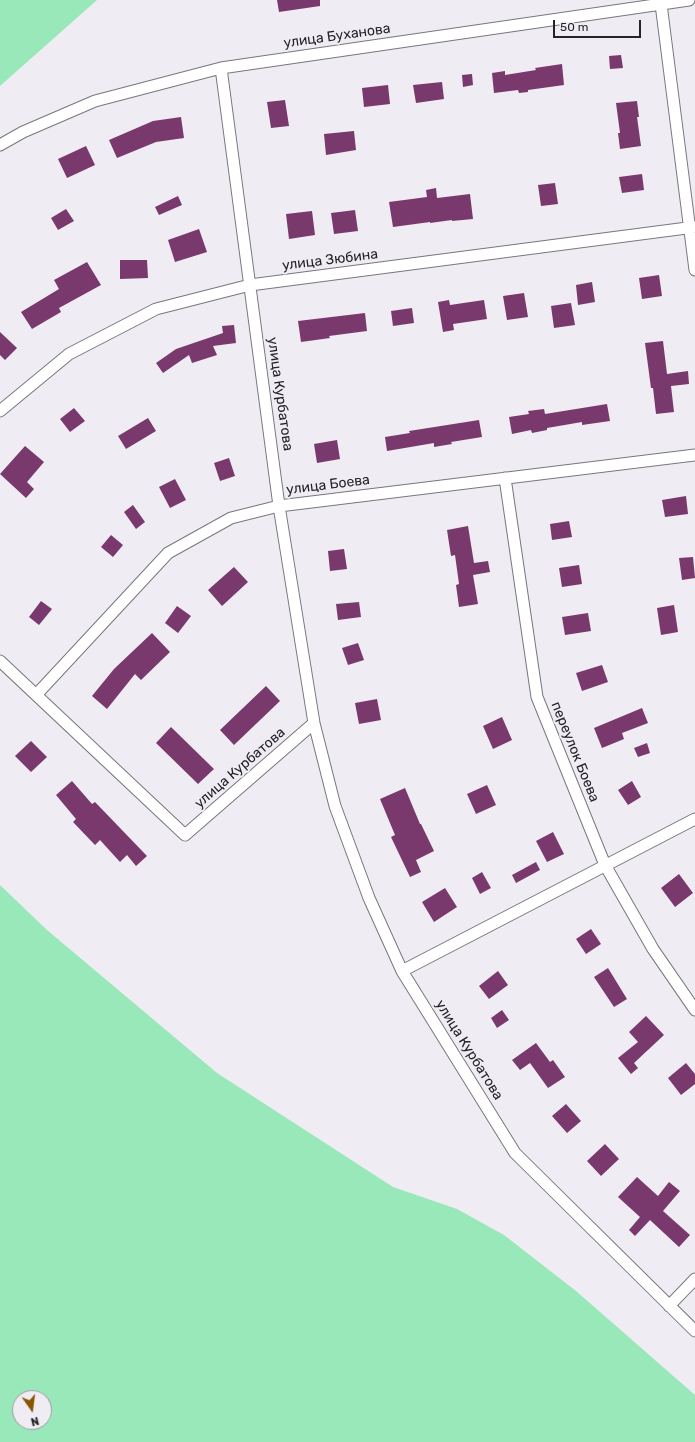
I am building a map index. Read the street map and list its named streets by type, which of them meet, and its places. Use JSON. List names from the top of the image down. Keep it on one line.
{"streets":{"street":["улица Буханова","улица Зюбина","улица Курбатова","улица Боева","переулок Боева"]},"crossings":[["улица Буханова","улица Курбатова"],["улица Зюбина","улица Курбатова"],["улица Курбатова","улица Боева"],["улица Боева","переулок Боева"]],"scale_bar":"50 m","north":"bottom"}
